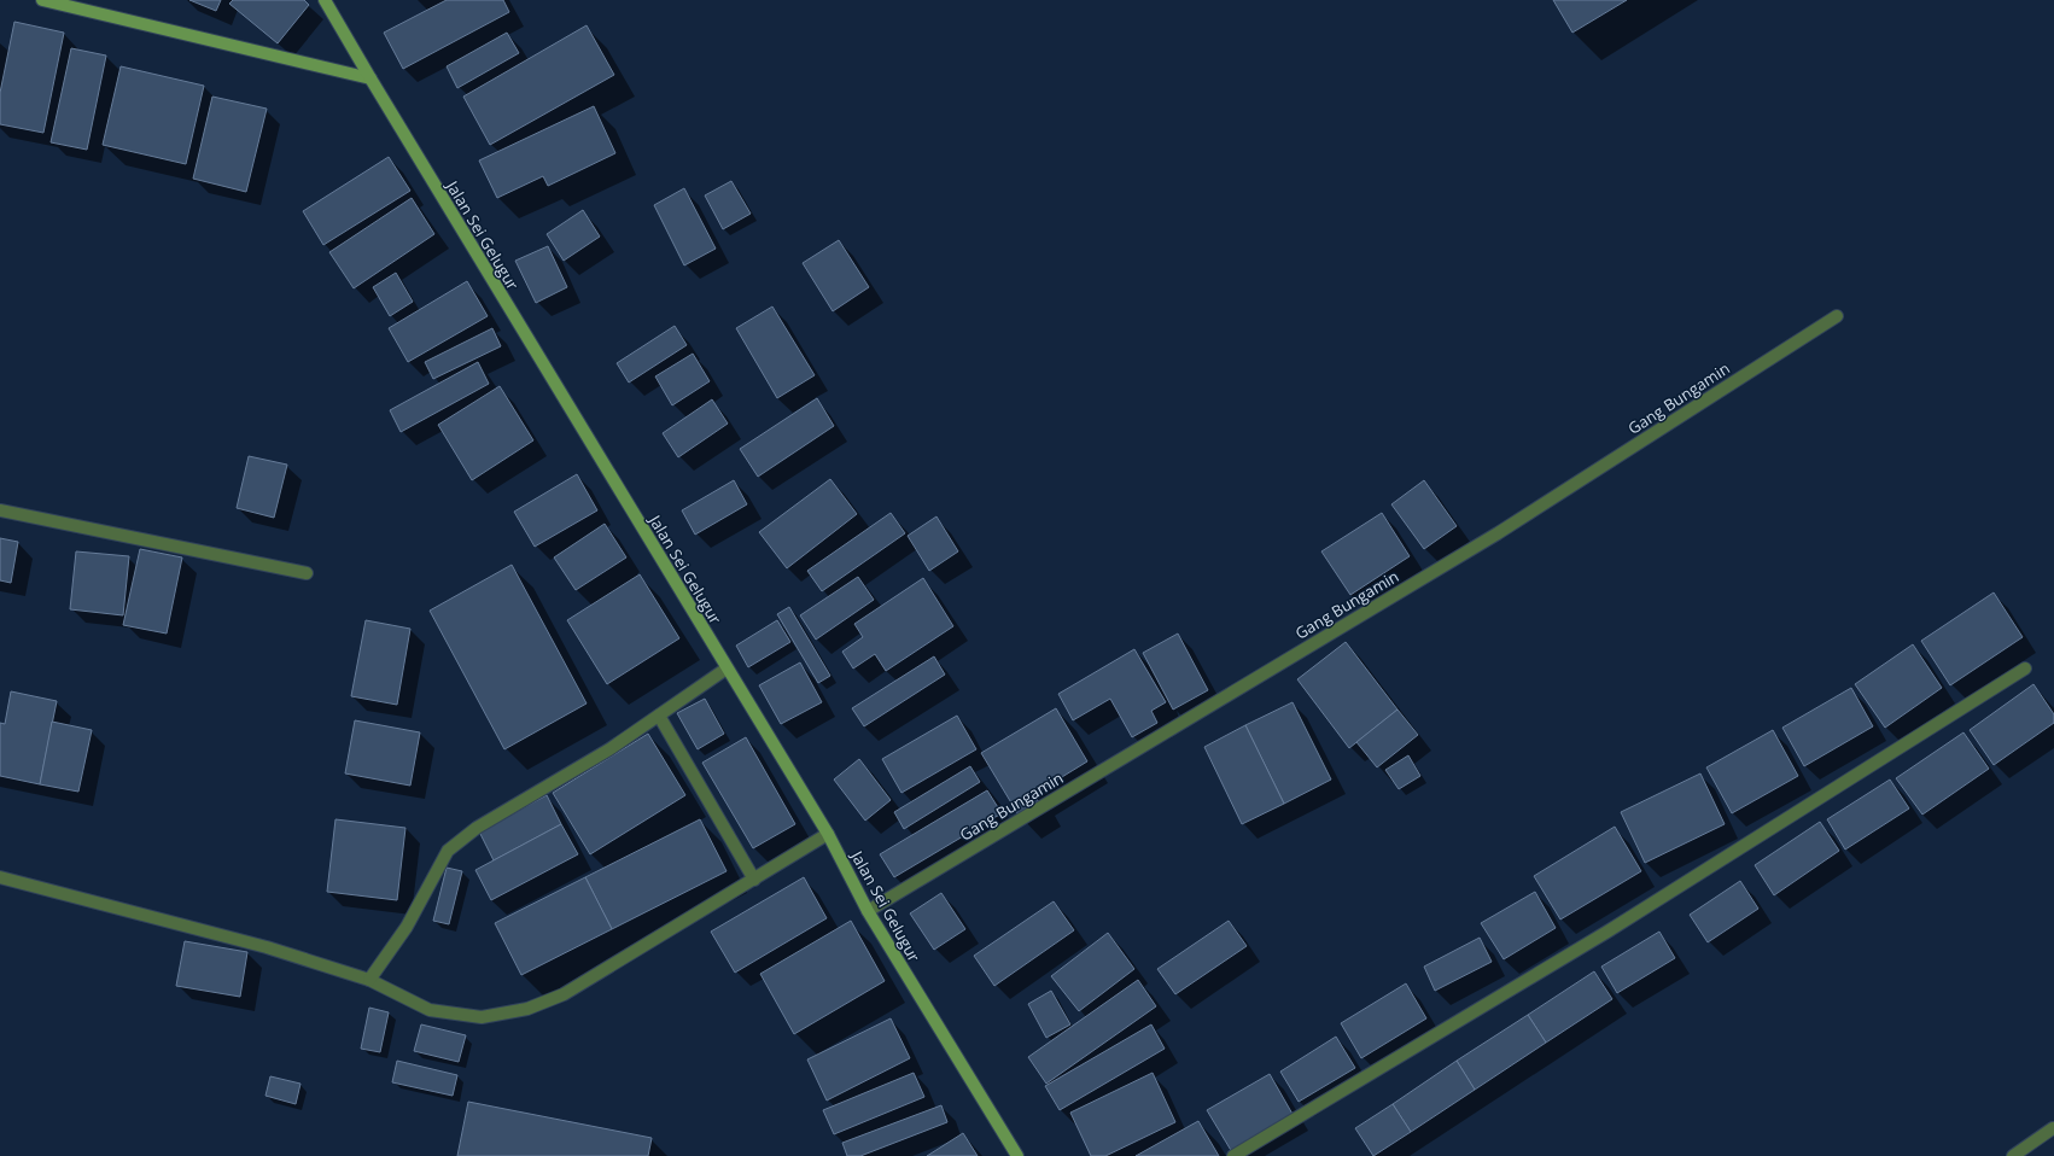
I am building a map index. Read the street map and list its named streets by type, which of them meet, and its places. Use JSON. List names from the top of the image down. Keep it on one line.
{"streets":{"main road":["Jalan Sei Gelugur"],"street":["Gang Bungamin"]},"crossings":[["Jalan Sei Gelugur","Gang Bungamin"]]}
